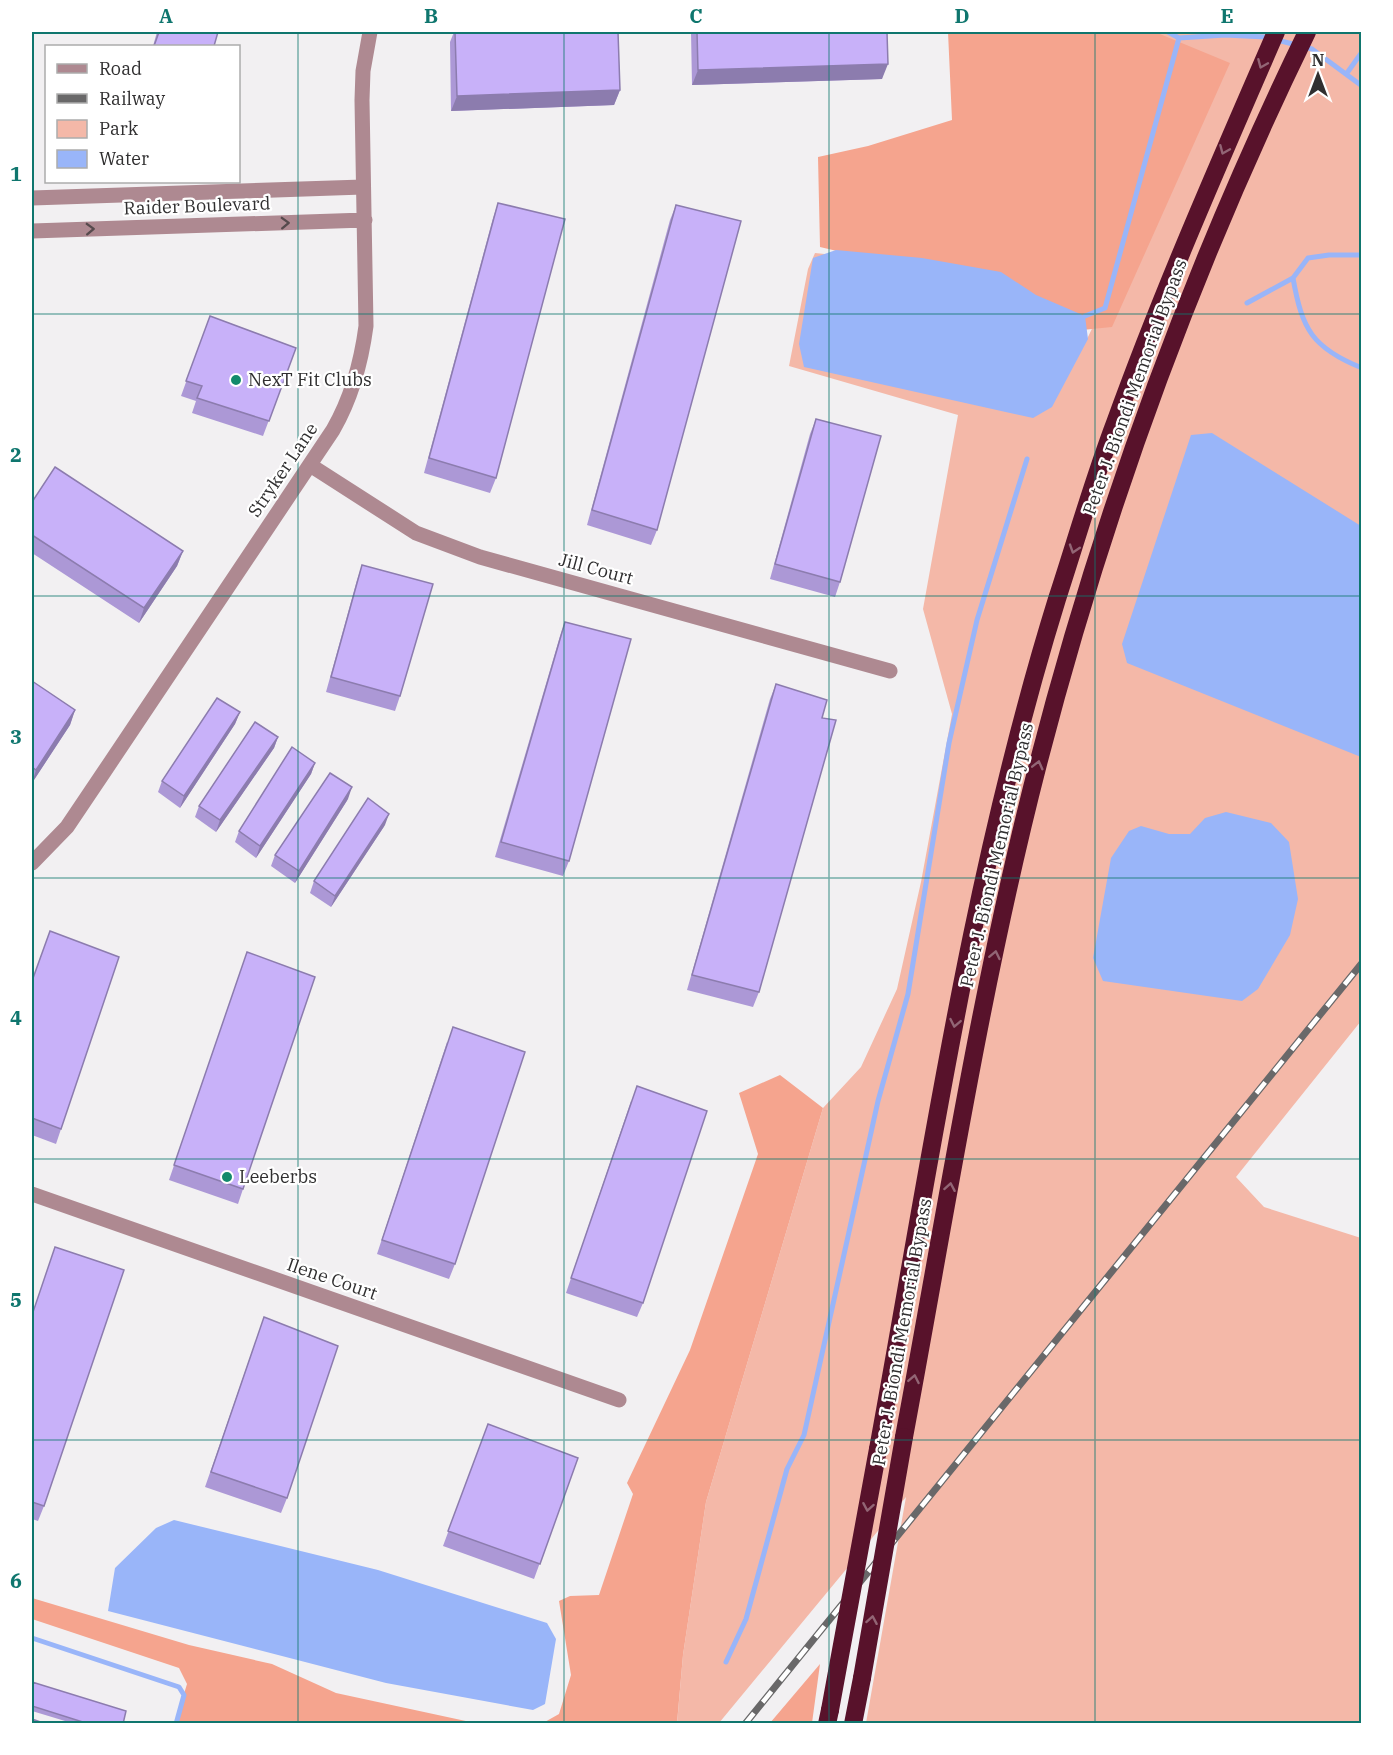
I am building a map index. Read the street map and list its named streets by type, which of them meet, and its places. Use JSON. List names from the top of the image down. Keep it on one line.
{"streets":{"highway":["Peter J. Biondi Memorial Bypass"],"street":["Raider Boulevard","Stryker Lane","Jill Court","Ilene Court"]},"crossings":[["Raider Boulevard","Stryker Lane"],["Stryker Lane","Jill Court"]],"places":["NexT Fit Clubs","Leeberbs"],"legend":["Road","Railway","Park","Water"],"north":"top","grid":{"columns":["A","B","C","D","E"],"rows":["1","2","3","4","5","6"]}}
